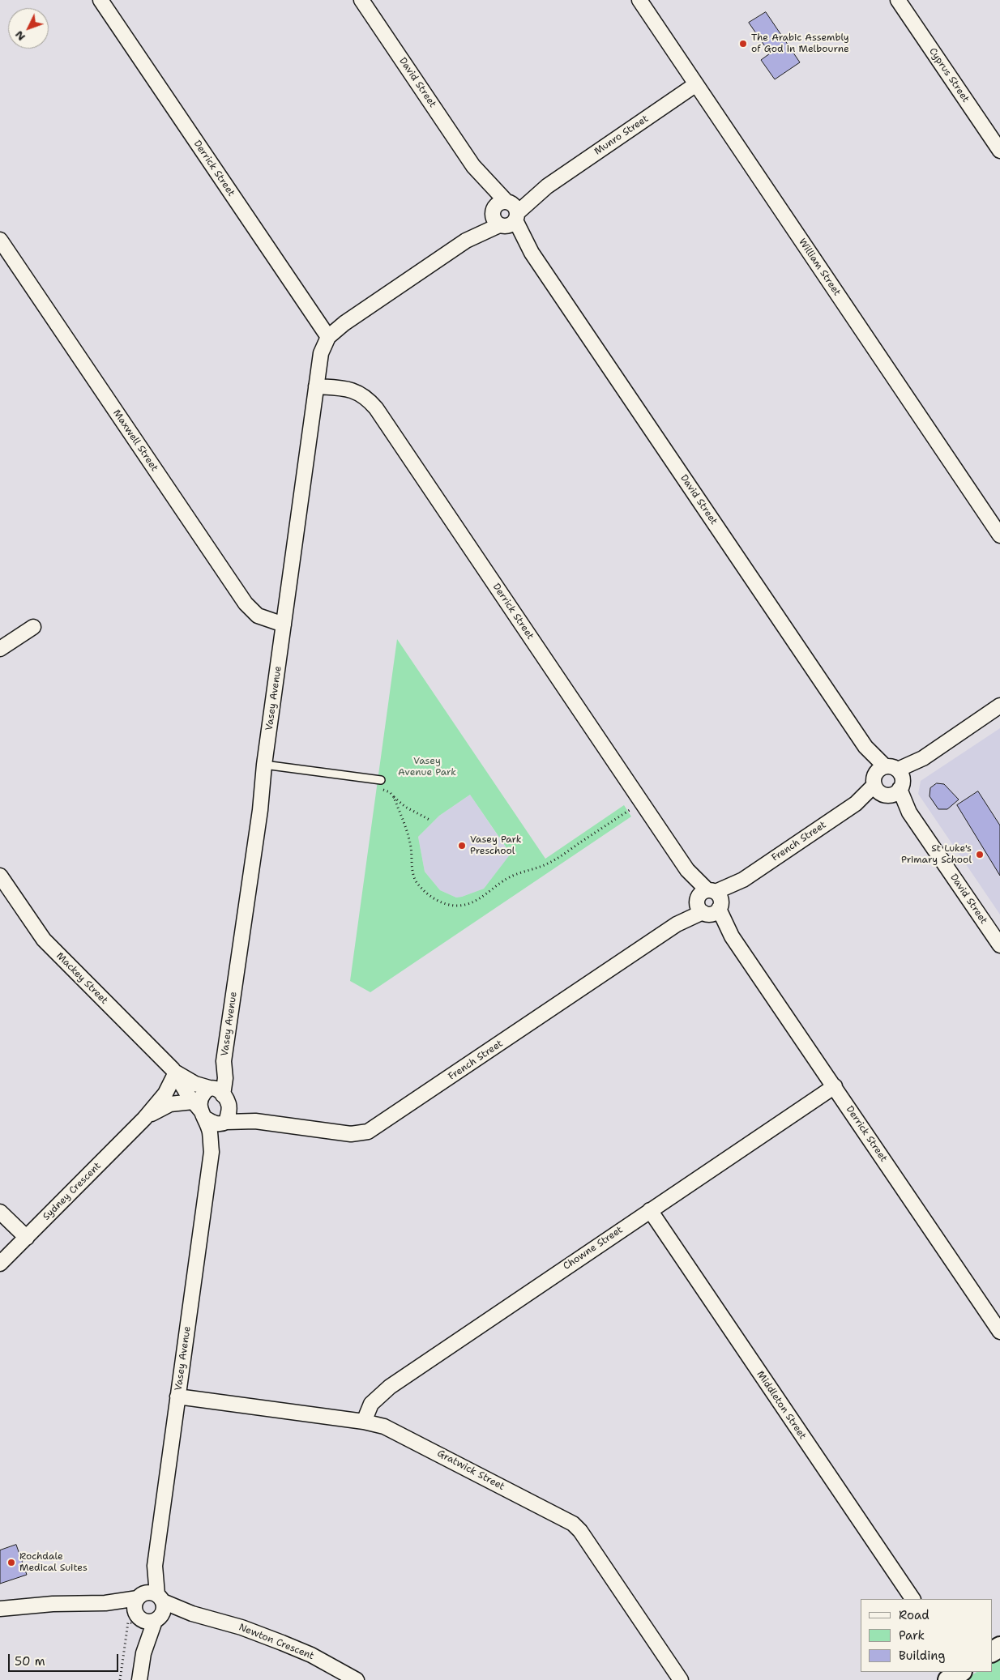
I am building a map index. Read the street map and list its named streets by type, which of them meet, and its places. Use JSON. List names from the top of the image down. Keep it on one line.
{"streets":{"street":["Cyprus Street","David Street","Munro Street","Derrick Street","William Street","Maxwell Street","Vasey Avenue","French Street","Mackey Street","Sydney Crescent","Chowne Street","Middleton Street","Gratwick Street","Newton Crescent"]},"crossings":[["David Street","Munro Street"],["David Street","French Street"],["Munro Street","Derrick Street"],["Munro Street","William Street"],["Munro Street","Vasey Avenue"],["Derrick Street","Vasey Avenue"],["Derrick Street","French Street"],["Derrick Street","Chowne Street"],["Maxwell Street","Vasey Avenue"],["Vasey Avenue","French Street"],["Vasey Avenue","Mackey Street"],["Vasey Avenue","Sydney Crescent"],["Vasey Avenue","Gratwick Street"],["Vasey Avenue","Newton Crescent"],["French Street","Mackey Street"],["Mackey Street","Sydney Crescent"],["Chowne Street","Middleton Street"],["Chowne Street","Gratwick Street"]],"parks":["Vasey Avenue Park"],"places":["The Arabic Assembly of God in Melbourne","Vasey Park Preschool","St Luke's Primary School","Rochdale Medical Suites"],"legend":["Road","Park","Building"],"scale_bar":"50 m","north":"bottom left"}
